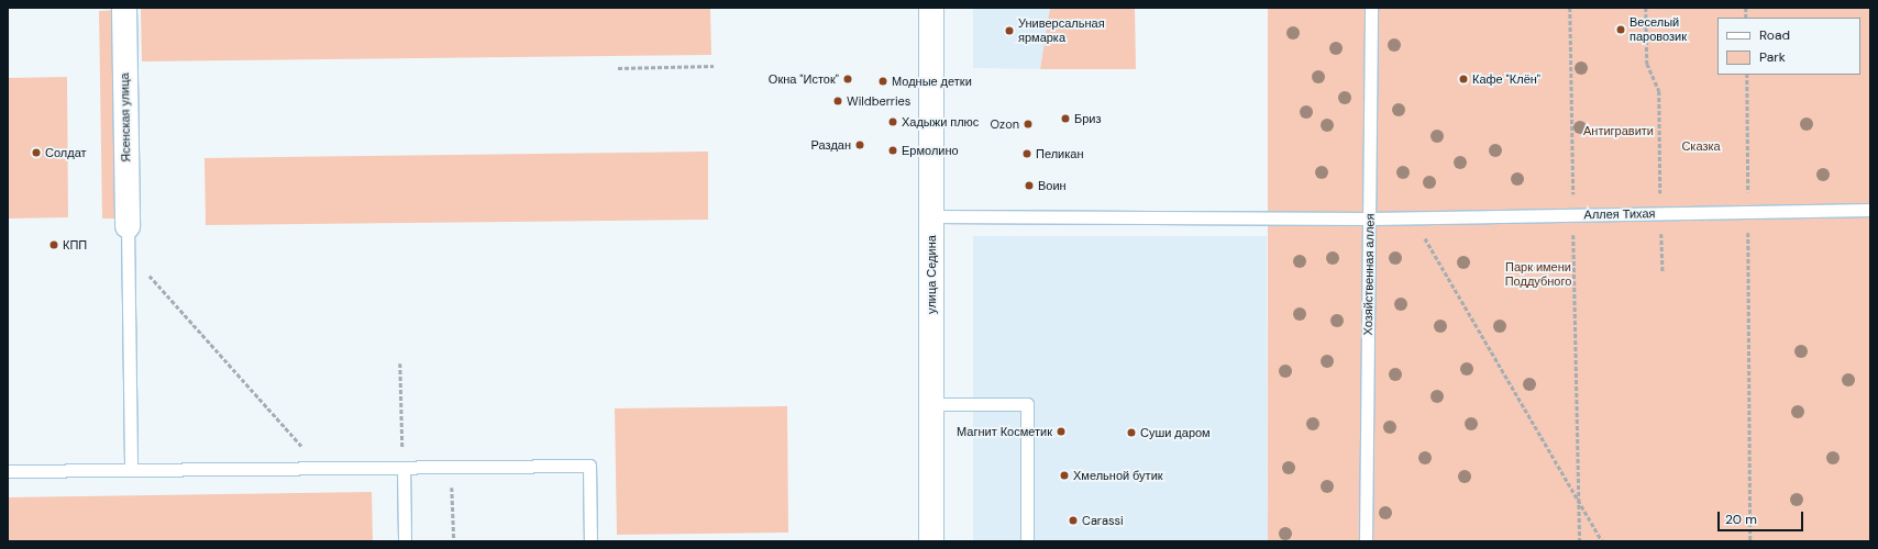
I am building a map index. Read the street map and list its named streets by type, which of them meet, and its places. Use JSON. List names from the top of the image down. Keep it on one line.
{"streets":{"street":["Ясенская улица","улица Седина"],"lane":["Аллея Тихая","Хозяйственная аллея"]},"crossings":[["Аллея Тихая","улица Седина"],["Аллея Тихая","Хозяйственная аллея"]],"parks":["Антигравити","Сказка","Парк имени Поддубного"],"places":["Веселый паровозик","Универсальная ярмарка","Окна \"Исток\"","Кафе \"Клён\"","Модные детки","Wildberries","Бриз","Хадыжи плюс","Ozon","Раздан","Ермолино","Солдат","Пеликан","Воин","КПП","Магнит Косметик","Суши даром","Хмельной бутик","Carassi"],"legend":["Road","Park"],"scale_bar":"20 m"}
